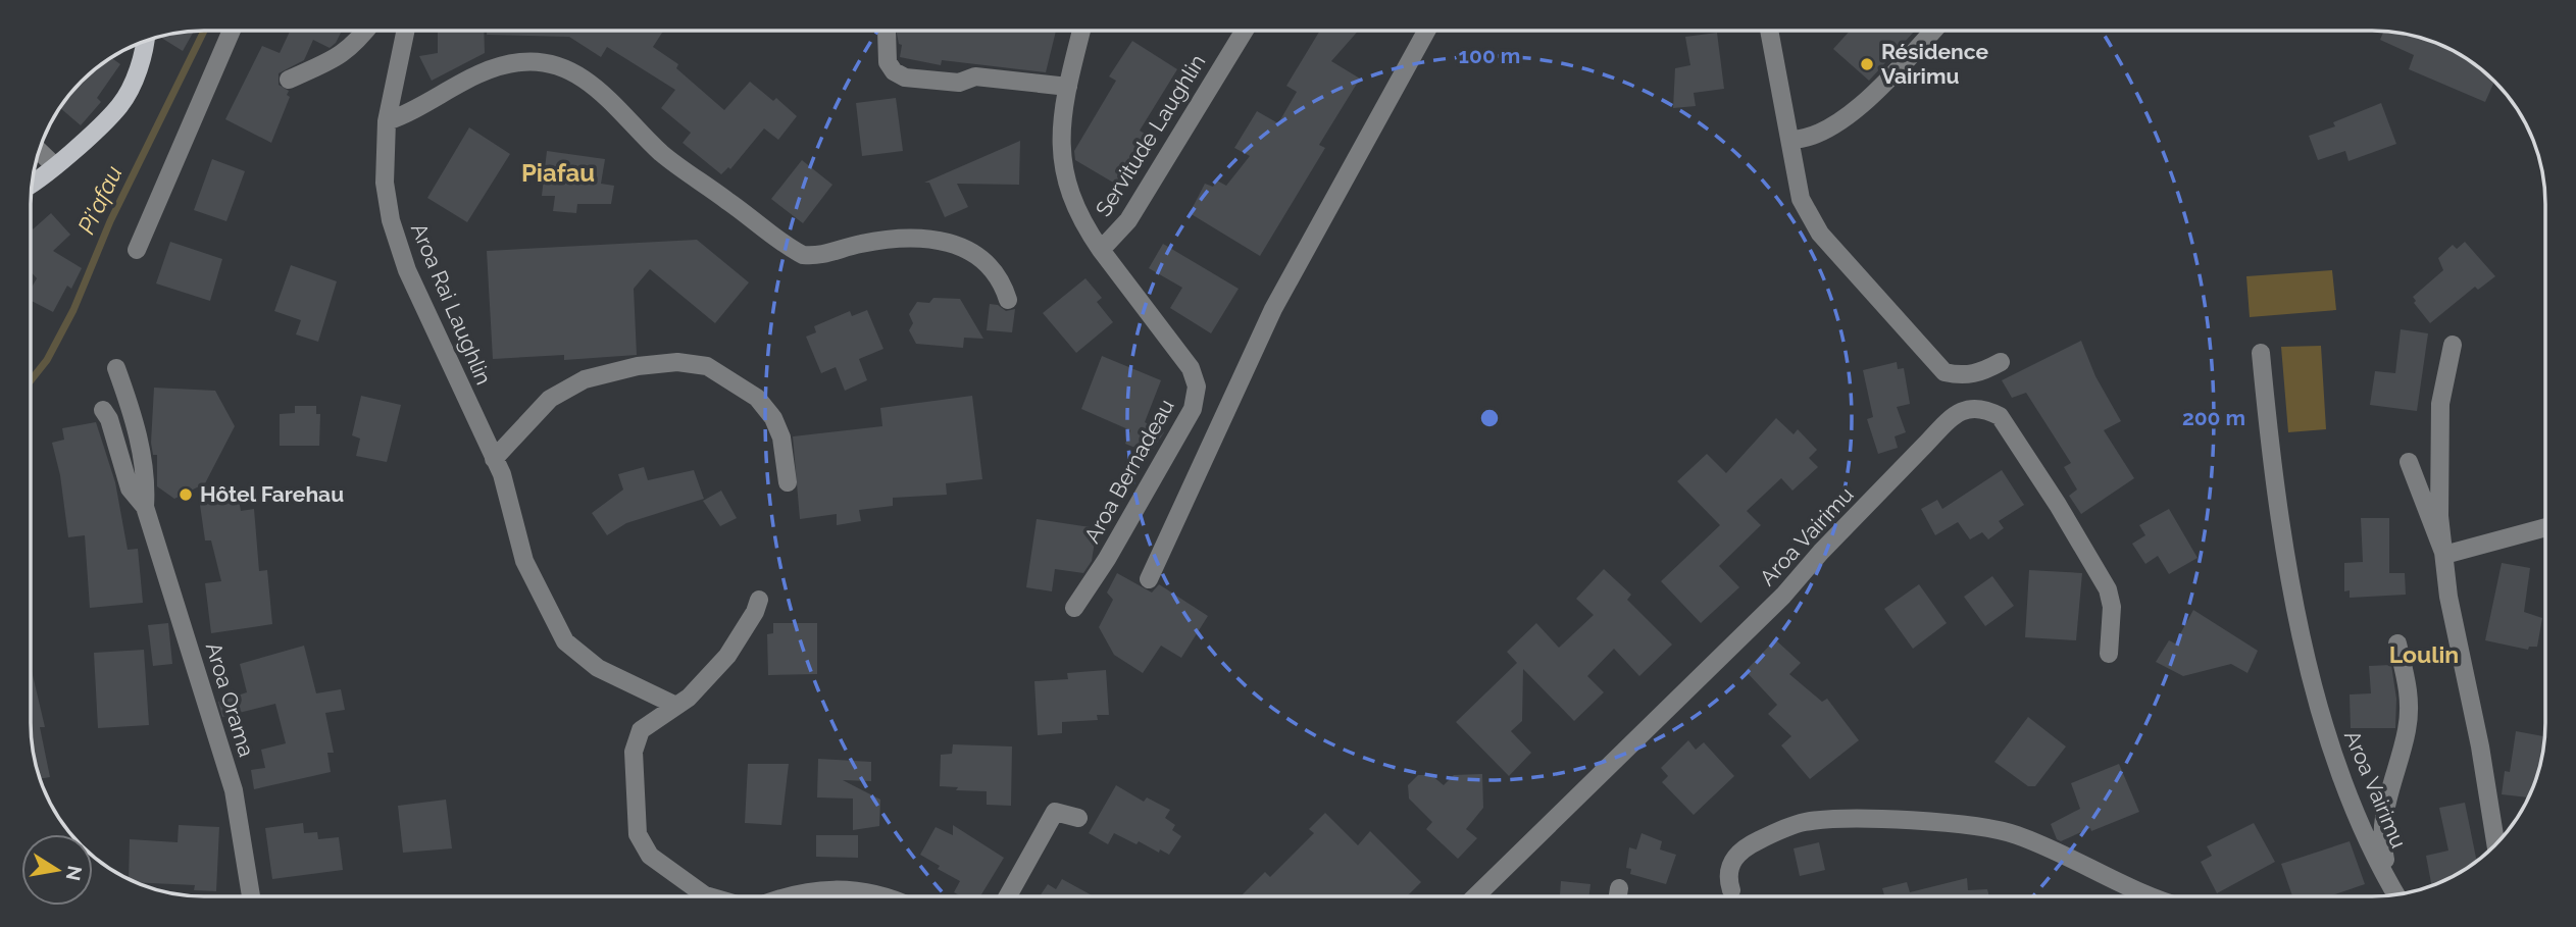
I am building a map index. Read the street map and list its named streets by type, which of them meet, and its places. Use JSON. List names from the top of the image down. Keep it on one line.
{"streets":{"street":["Servitude Laughlin","Aroa Rai Laughlin","Aroa Bernadeau","Aroa Vairimu","Aroa Orama"]},"crossings":[["Servitude Laughlin","Aroa Bernadeau"]],"districts":["Piafau","Loulin"],"water":["Pi'afau"],"places":["Résidence Vairimu","Hôtel Farehau"],"north":"right","rings":["100 m","200 m"]}
